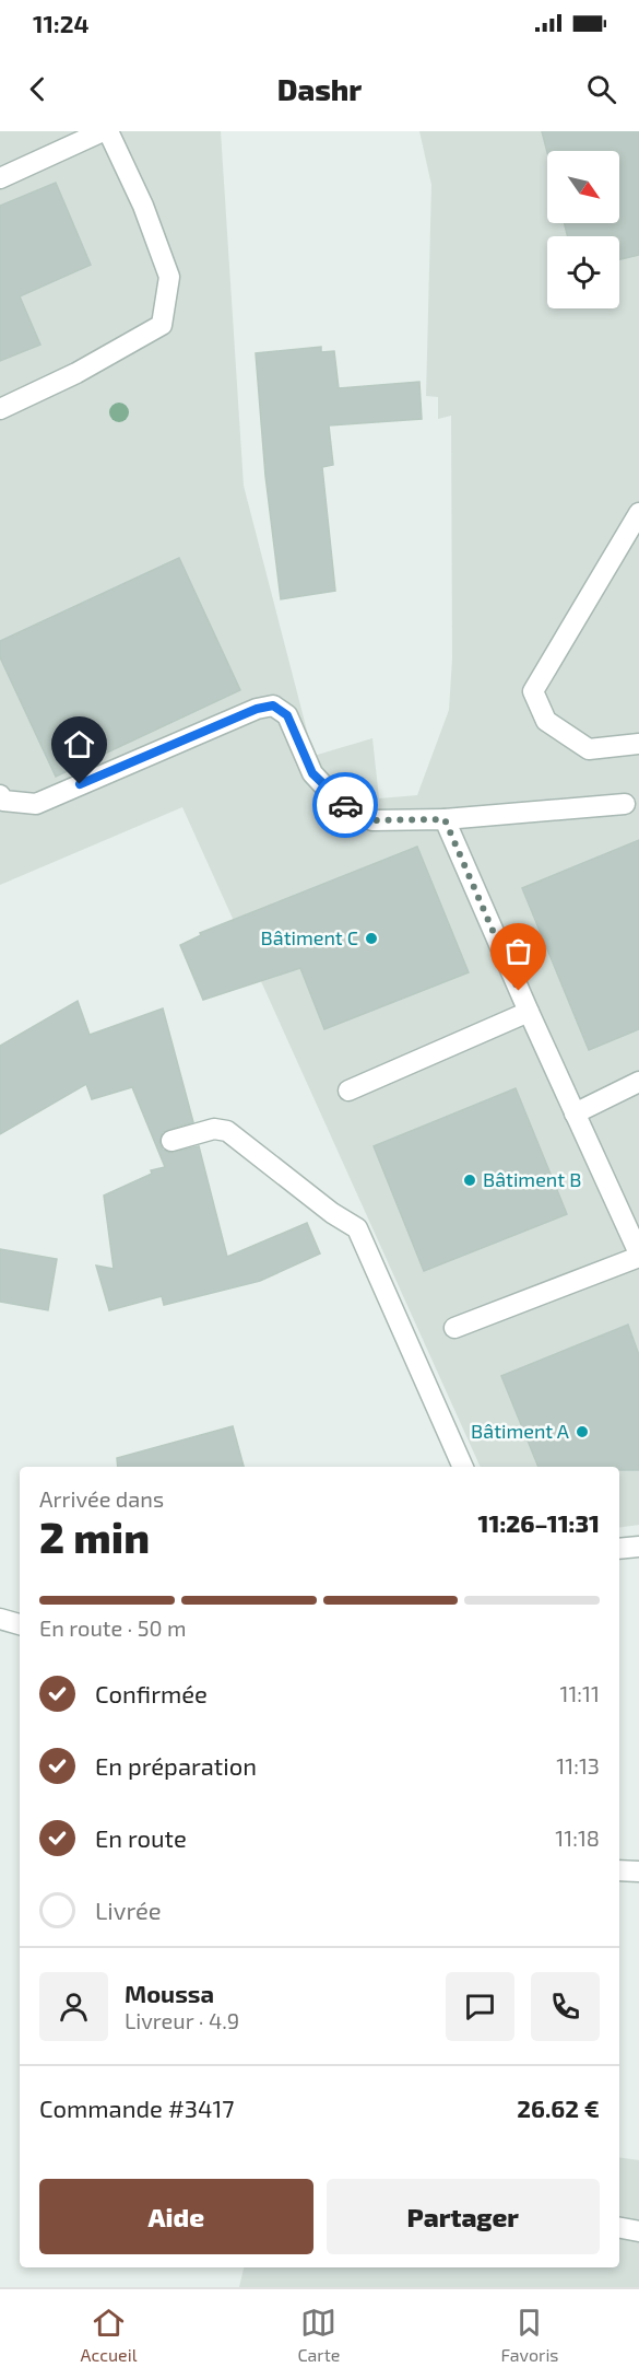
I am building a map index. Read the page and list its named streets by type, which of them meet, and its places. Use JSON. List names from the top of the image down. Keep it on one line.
{"places":["Bâtiment C","Bâtiment B","Bâtiment A"],"north":"bottom right","page":{"status":"11:24","header":"Dashr","heading":["2 min","Arrivée dans","11:26–11:31"],"panel":["Moussa","Livreur · 4.9","Commande #3417","26.62 €"],"bar":"En route · 50 m","list":[["Confirmée","11:11"],["En préparation","11:13"],["En route","11:18"],"Livrée"],"buttons":["Aide","Partager"],"tabs":["Accueil","Carte","Favoris"]}}
